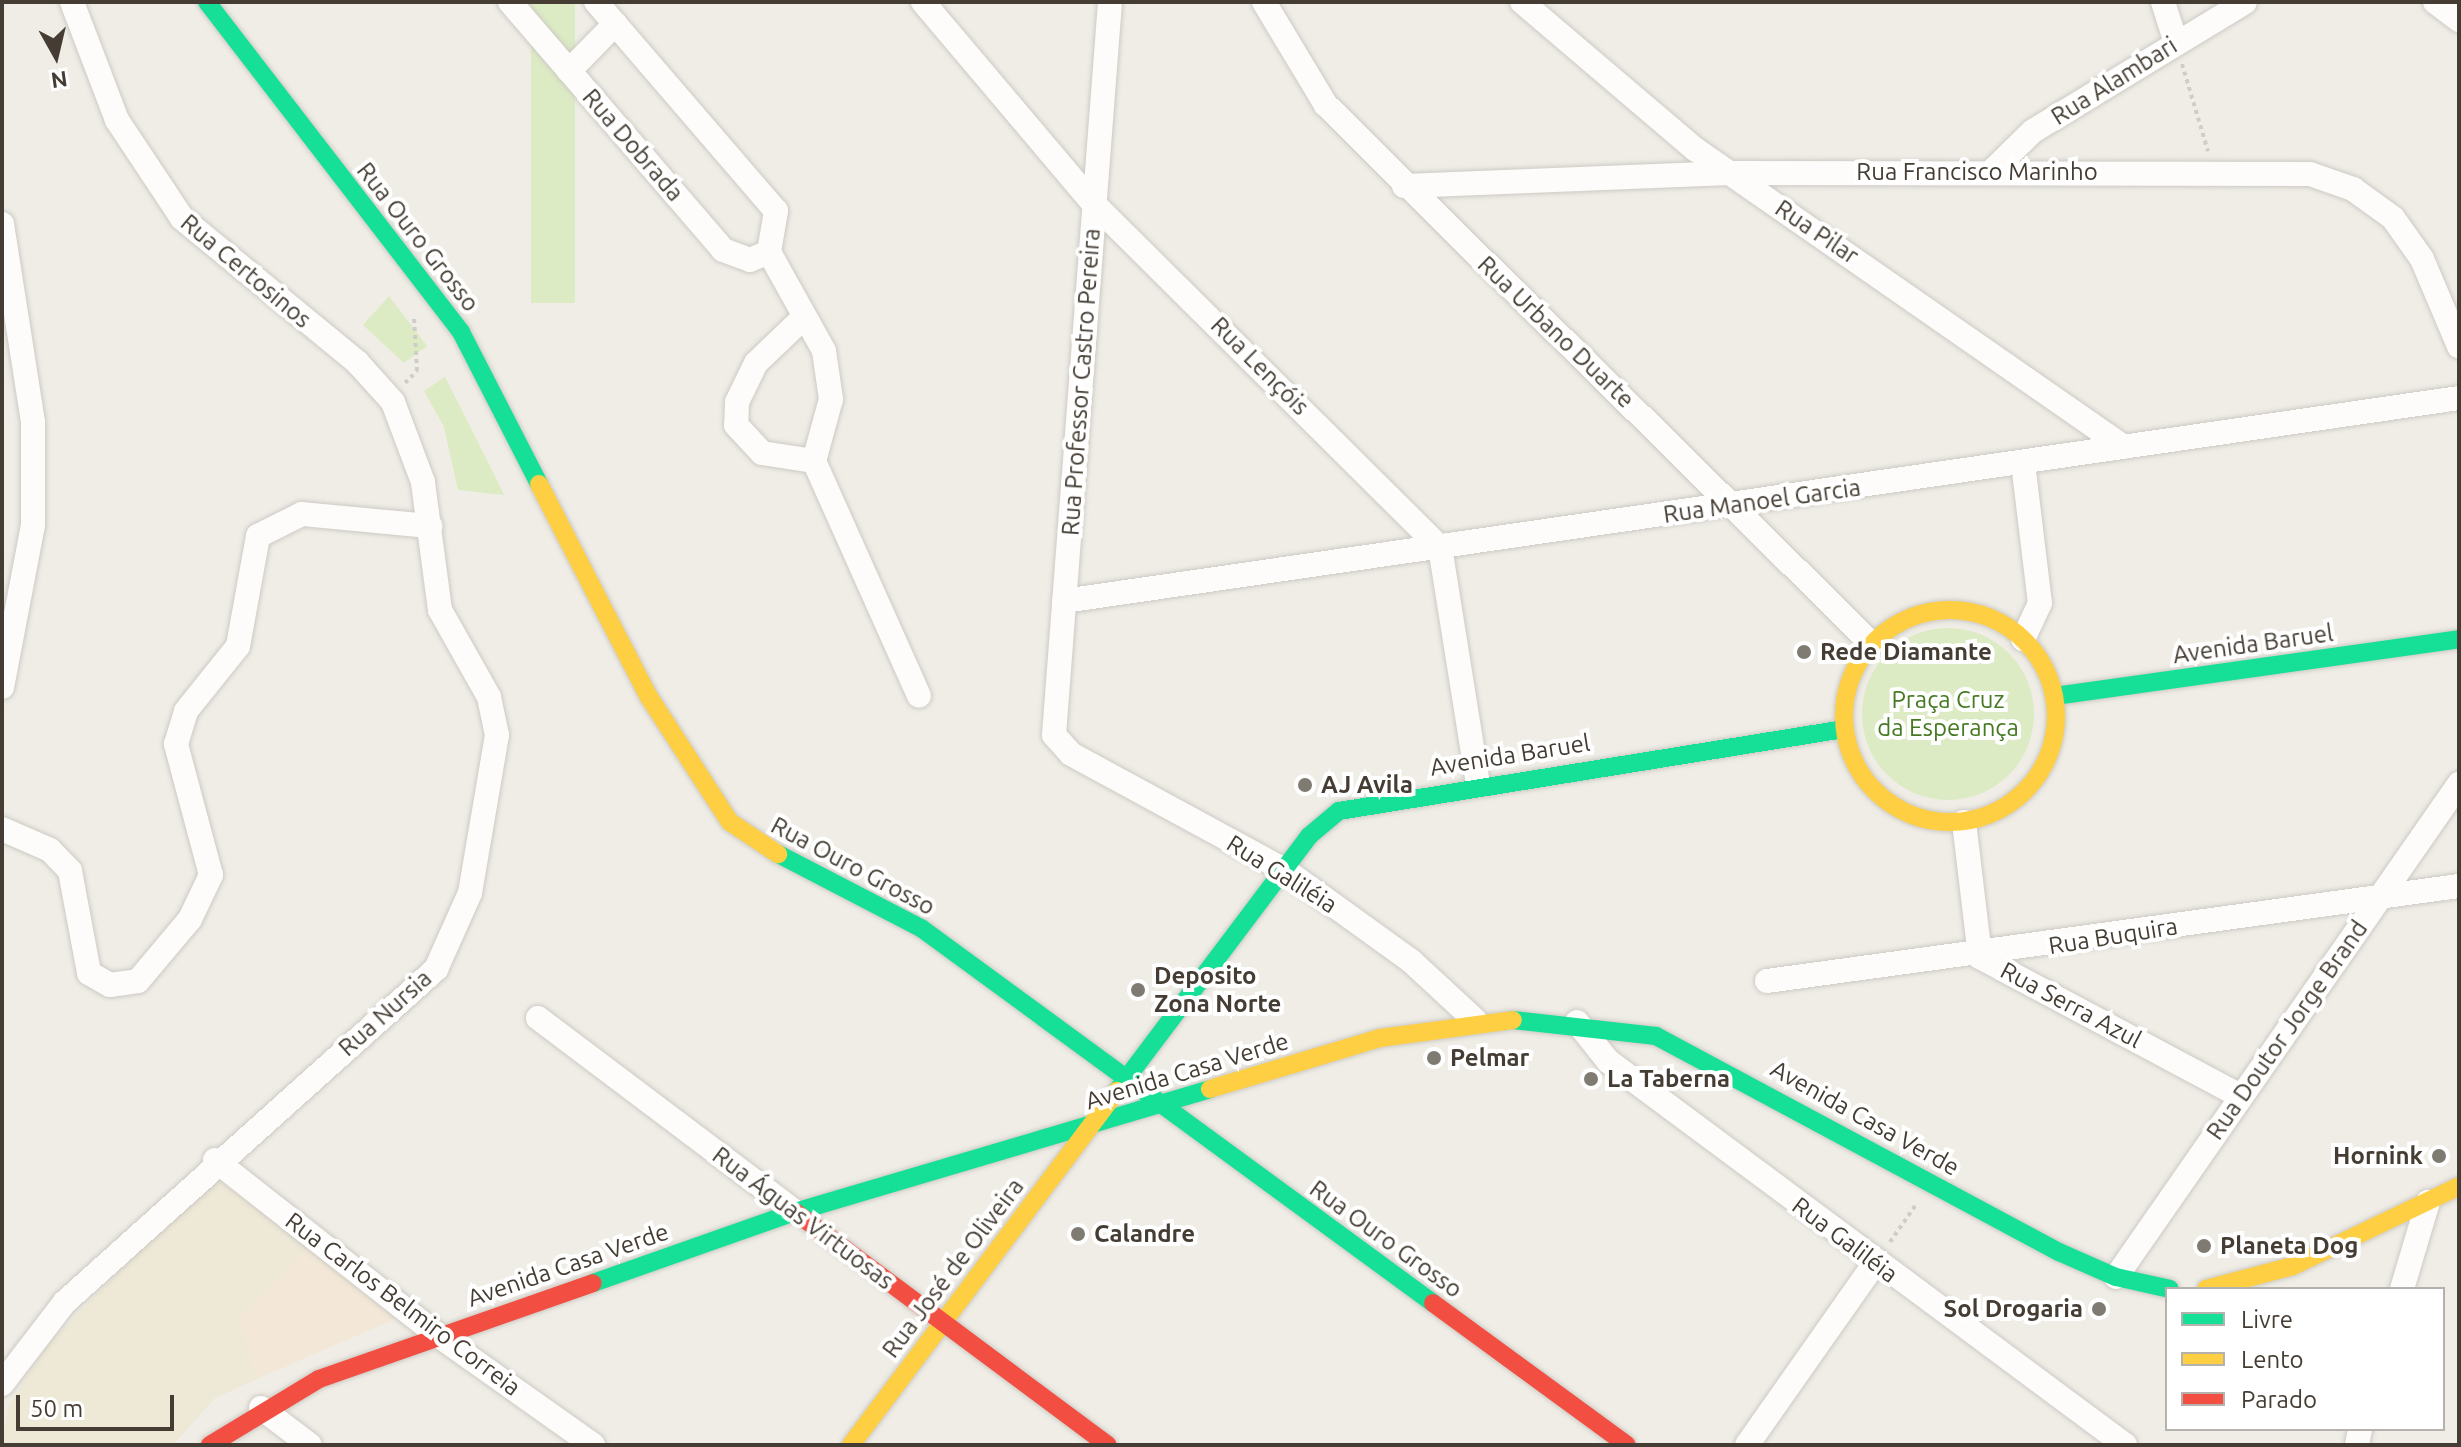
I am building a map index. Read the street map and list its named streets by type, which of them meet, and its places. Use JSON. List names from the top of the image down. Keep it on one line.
{"streets":{"street":["Rua Alambari","Rua Dobrada","Rua Francisco Marinho","Rua Pilar","Rua Ouro Grosso","Rua Certosinos","Rua Urbano Duarte","Rua Lençóis","Rua Professor Castro Pereira","Rua Manoel Garcia","Avenida Baruel","Rua Galiléia","Rua Buquira","Rua Serra Azul","Rua Nursia","Rua Doutor Jorge Brand","Avenida Casa Verde","Rua Águas Virtuosas","Rua José de Oliveira","Rua Carlos Belmiro Correia"]},"crossings":[["Rua Alambari","Rua Francisco Marinho"],["Rua Francisco Marinho","Rua Pilar"],["Rua Francisco Marinho","Rua Urbano Duarte"],["Rua Pilar","Rua Manoel Garcia"],["Rua Ouro Grosso","Avenida Baruel"],["Rua Ouro Grosso","Avenida Casa Verde"],["Rua Certosinos","Rua Nursia"],["Rua Urbano Duarte","Rua Manoel Garcia"],["Rua Urbano Duarte","Avenida Baruel"],["Rua Urbano Duarte","Rua Serra Azul"],["Rua Lençóis","Rua Professor Castro Pereira"],["Rua Lençóis","Rua Manoel Garcia"],["Rua Professor Castro Pereira","Rua Manoel Garcia"],["Rua Professor Castro Pereira","Rua Galiléia"],["Avenida Baruel","Rua Galiléia"],["Avenida Baruel","Rua Serra Azul"],["Avenida Baruel","Avenida Casa Verde"],["Avenida Baruel","Rua José de Oliveira"],["Rua Galiléia","Avenida Casa Verde"],["Rua Buquira","Rua Serra Azul"],["Rua Buquira","Rua Doutor Jorge Brand"],["Rua Serra Azul","Rua Doutor Jorge Brand"],["Rua Nursia","Rua Carlos Belmiro Correia"],["Rua Doutor Jorge Brand","Avenida Casa Verde"],["Avenida Casa Verde","Rua Águas Virtuosas"],["Avenida Casa Verde","Rua José de Oliveira"],["Avenida Casa Verde","Rua Carlos Belmiro Correia"],["Rua Águas Virtuosas","Rua José de Oliveira"]],"parks":["Praça Cruz da Esperança"],"places":["Rede Diamante","AJ Avila","Deposito Zona Norte","Pelmar","La Taberna","Hornink","Calandre","Planeta Dog","Sol Drogaria"],"legend":["Livre","Lento","Parado"],"scale_bar":"50 m","north":"bottom"}
